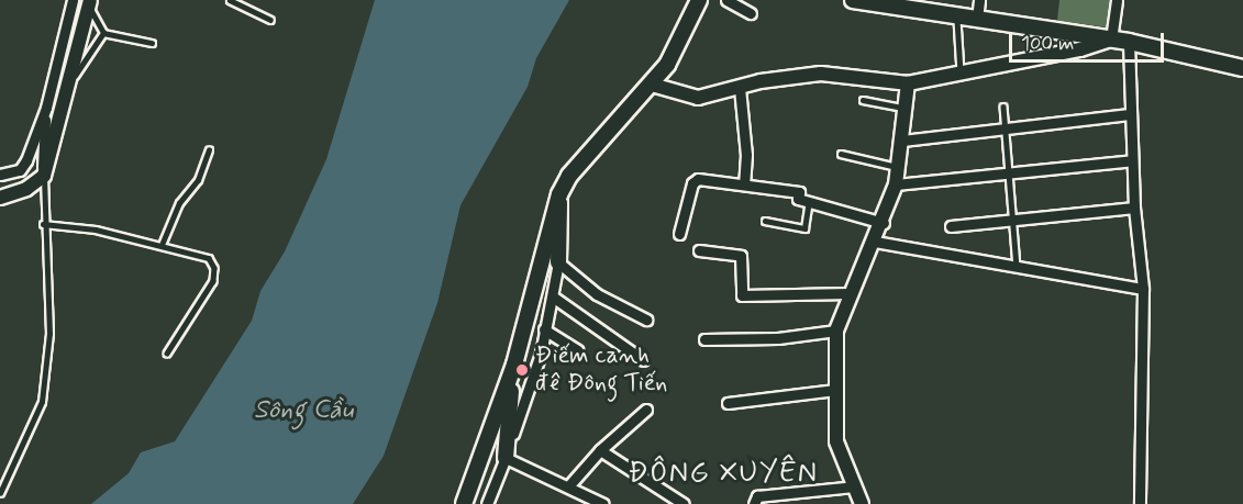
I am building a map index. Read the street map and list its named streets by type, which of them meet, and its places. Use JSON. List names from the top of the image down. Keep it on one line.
{"districts":["ĐÔNG XUYÊN"],"water":["Sông Cầu"],"places":["Điếm canh đê Đông Tiến"],"scale_bar":"100 m"}
